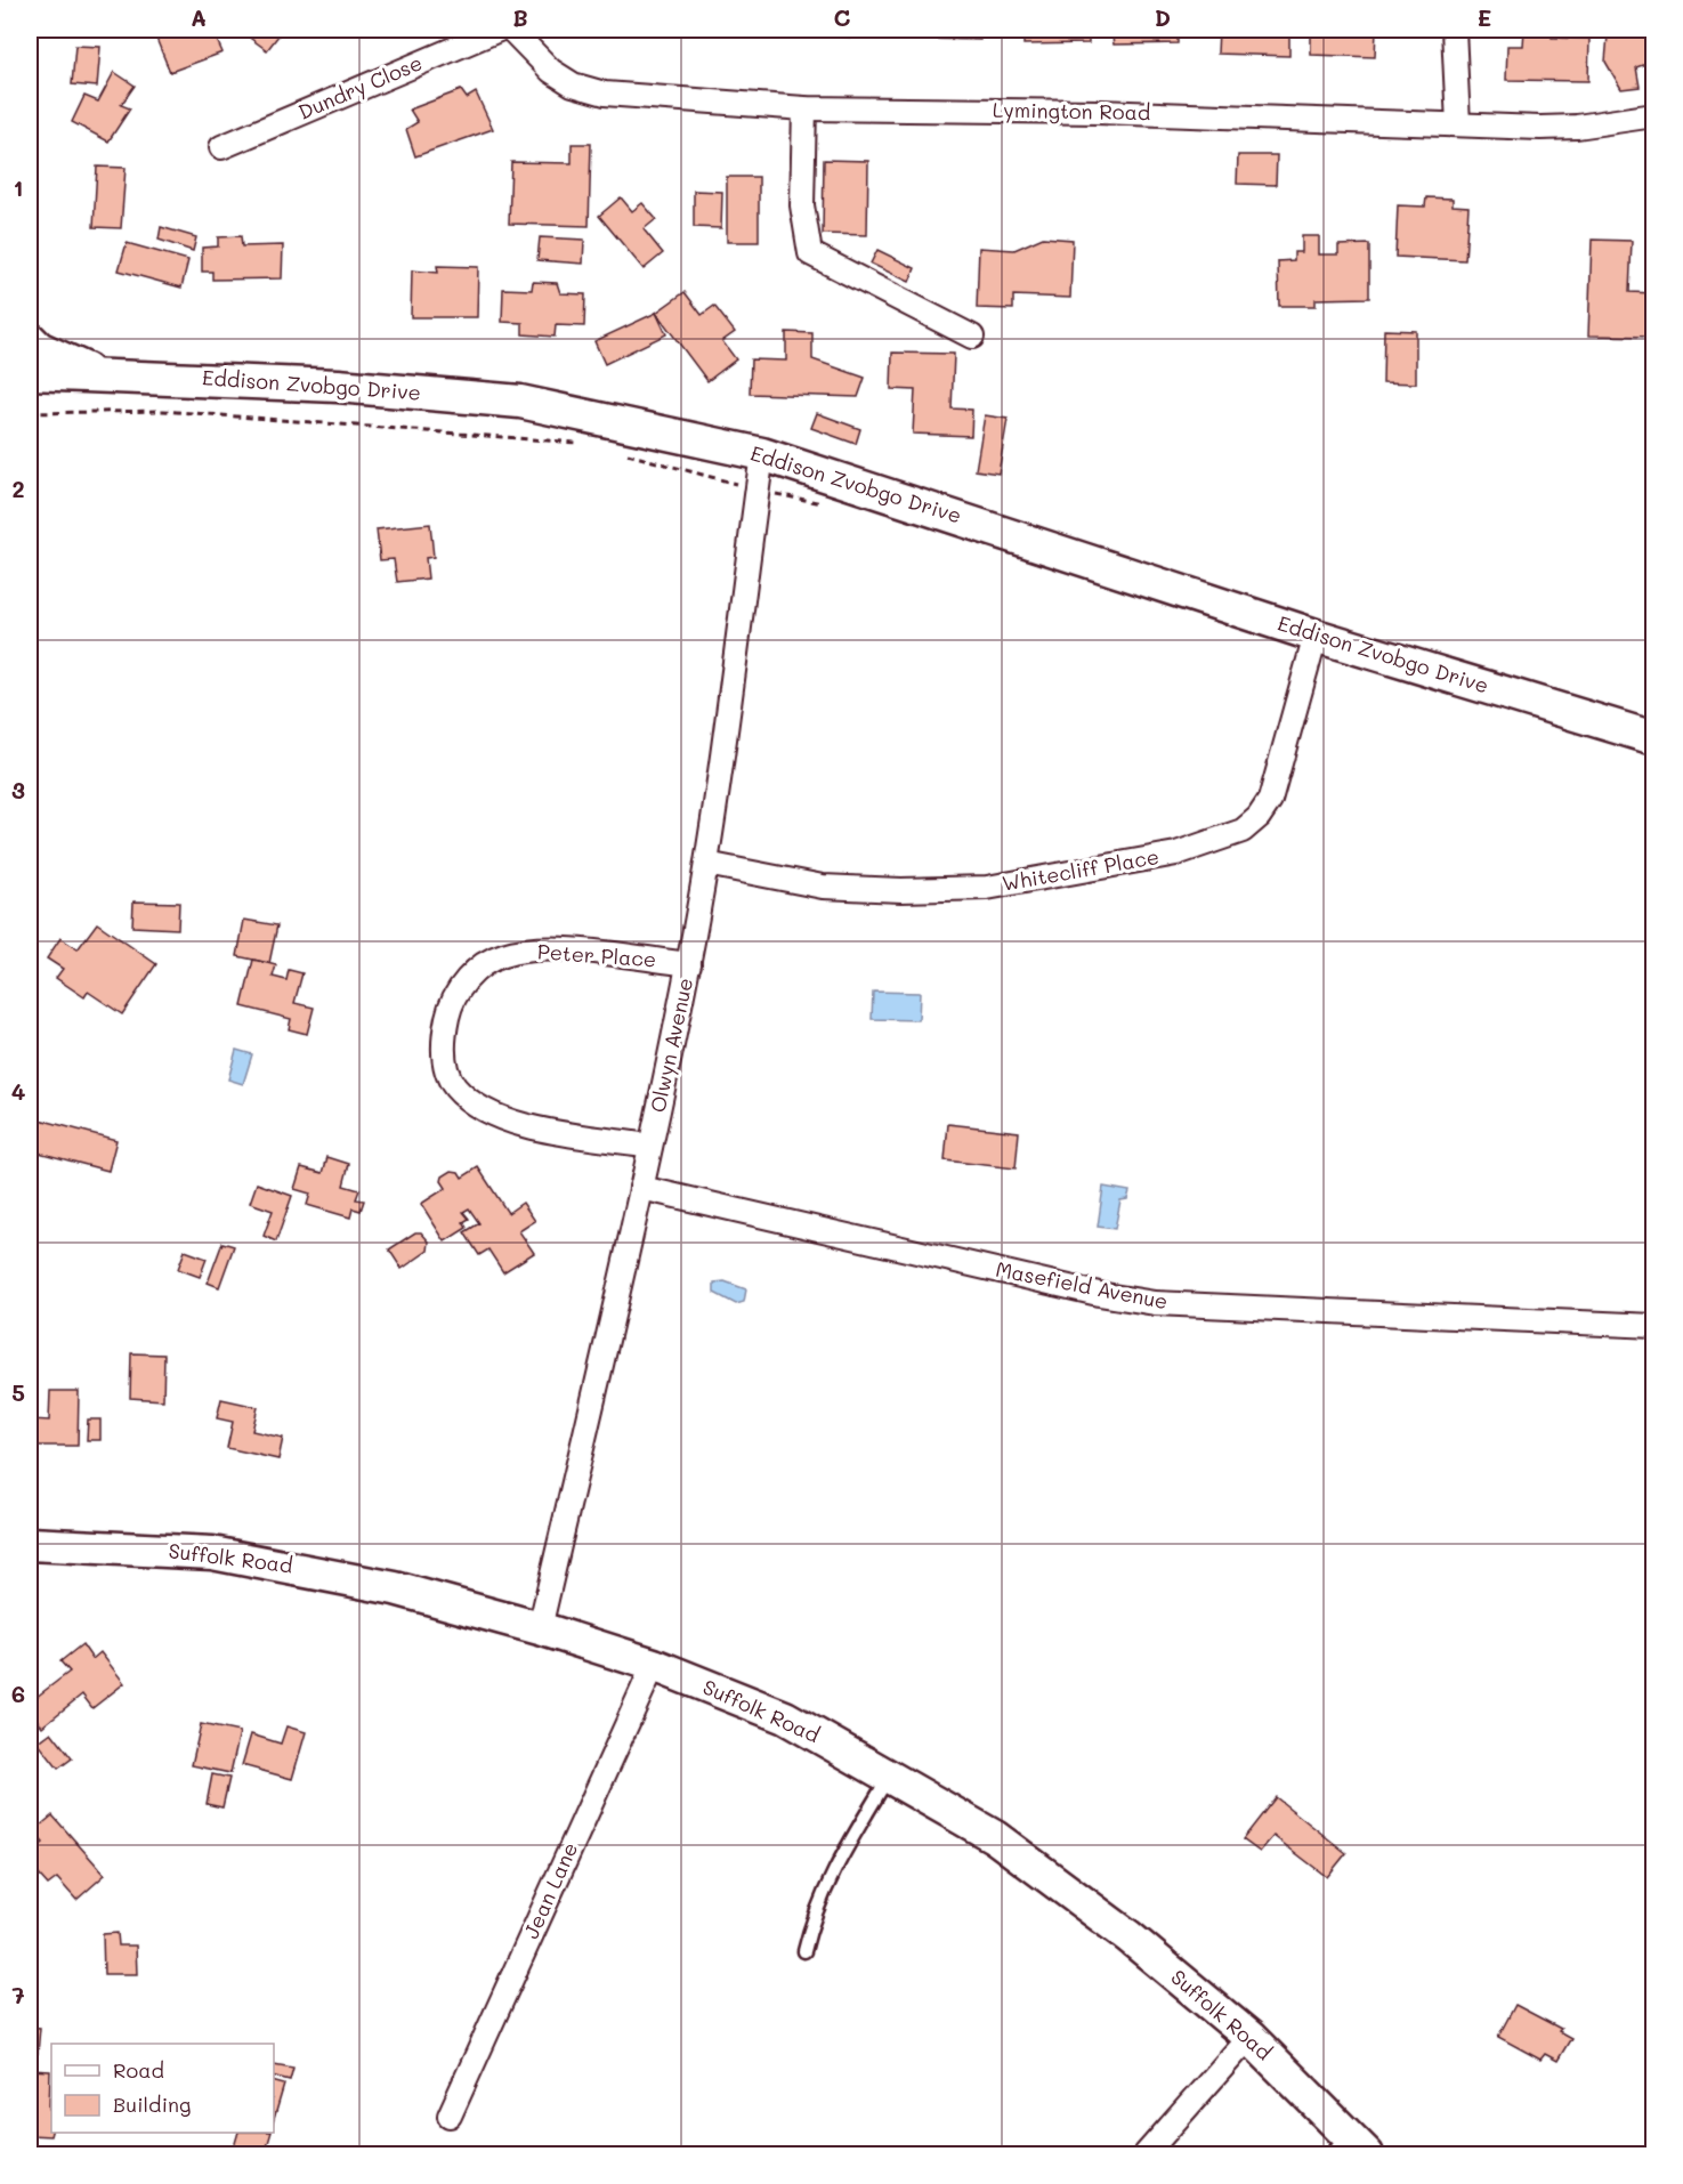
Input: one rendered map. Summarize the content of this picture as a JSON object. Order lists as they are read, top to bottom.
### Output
{
  "streets": {
    "street": [
      "Dundry Close",
      "Lymington Road",
      "Eddison Zvobgo Drive",
      "Whitecliff Place",
      "Peter Place",
      "Olwyn Avenue",
      "Masefield Avenue",
      "Suffolk Road",
      "Jean Lane"
    ]
  },
  "crossings": [
    ["Eddison Zvobgo Drive", "Whitecliff Place"],
    ["Eddison Zvobgo Drive", "Olwyn Avenue"],
    ["Whitecliff Place", "Olwyn Avenue"],
    ["Peter Place", "Olwyn Avenue"],
    ["Olwyn Avenue", "Masefield Avenue"],
    ["Olwyn Avenue", "Suffolk Road"],
    ["Suffolk Road", "Jean Lane"]
  ],
  "legend": ["Road", "Building"],
  "grid": {
    "columns": [
      "A",
      "B",
      "C",
      "D",
      "E"
    ],
    "rows": [
      "1",
      "2",
      "3",
      "4",
      "5",
      "6",
      "7"
    ]
  }
}
